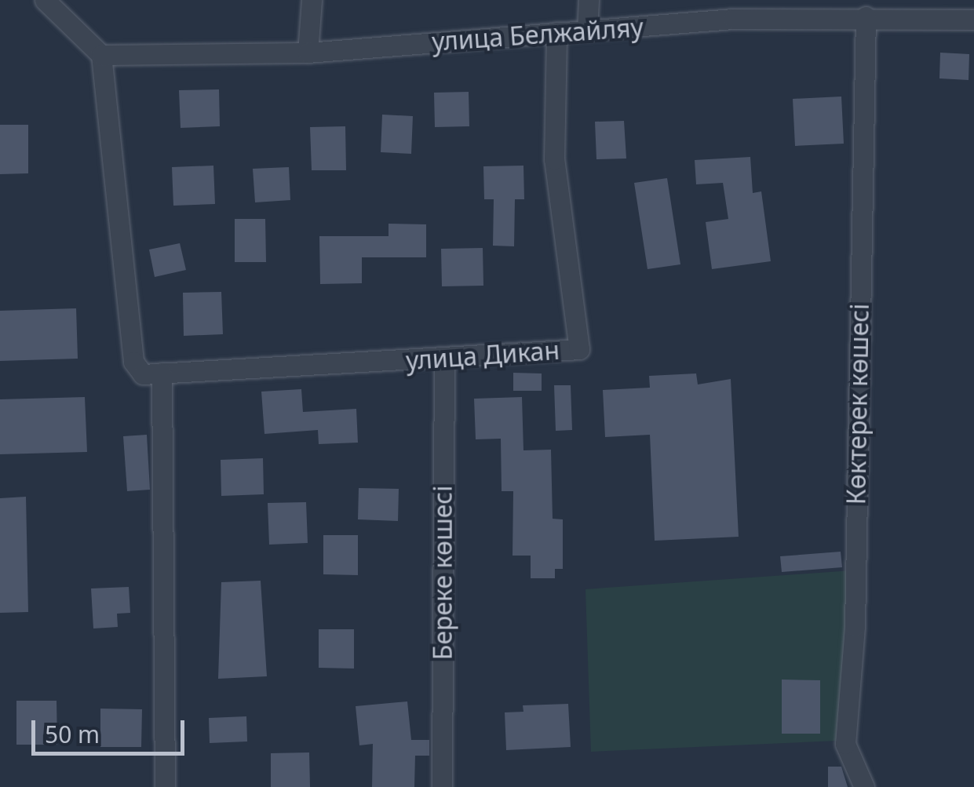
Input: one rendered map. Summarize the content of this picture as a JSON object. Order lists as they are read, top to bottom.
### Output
{
  "streets": {
    "street": [
      "улица Белжайляу",
      "улица Дикан",
      "Көктерек көшесі",
      "Береке көшесі"
    ]
  },
  "crossings": [
    ["улица Белжайляу", "улица Дикан"],
    ["улица Белжайляу", "Көктерек көшесі"],
    ["улица Дикан", "Береке көшесі"]
  ],
  "scale_bar": "50 m"
}
